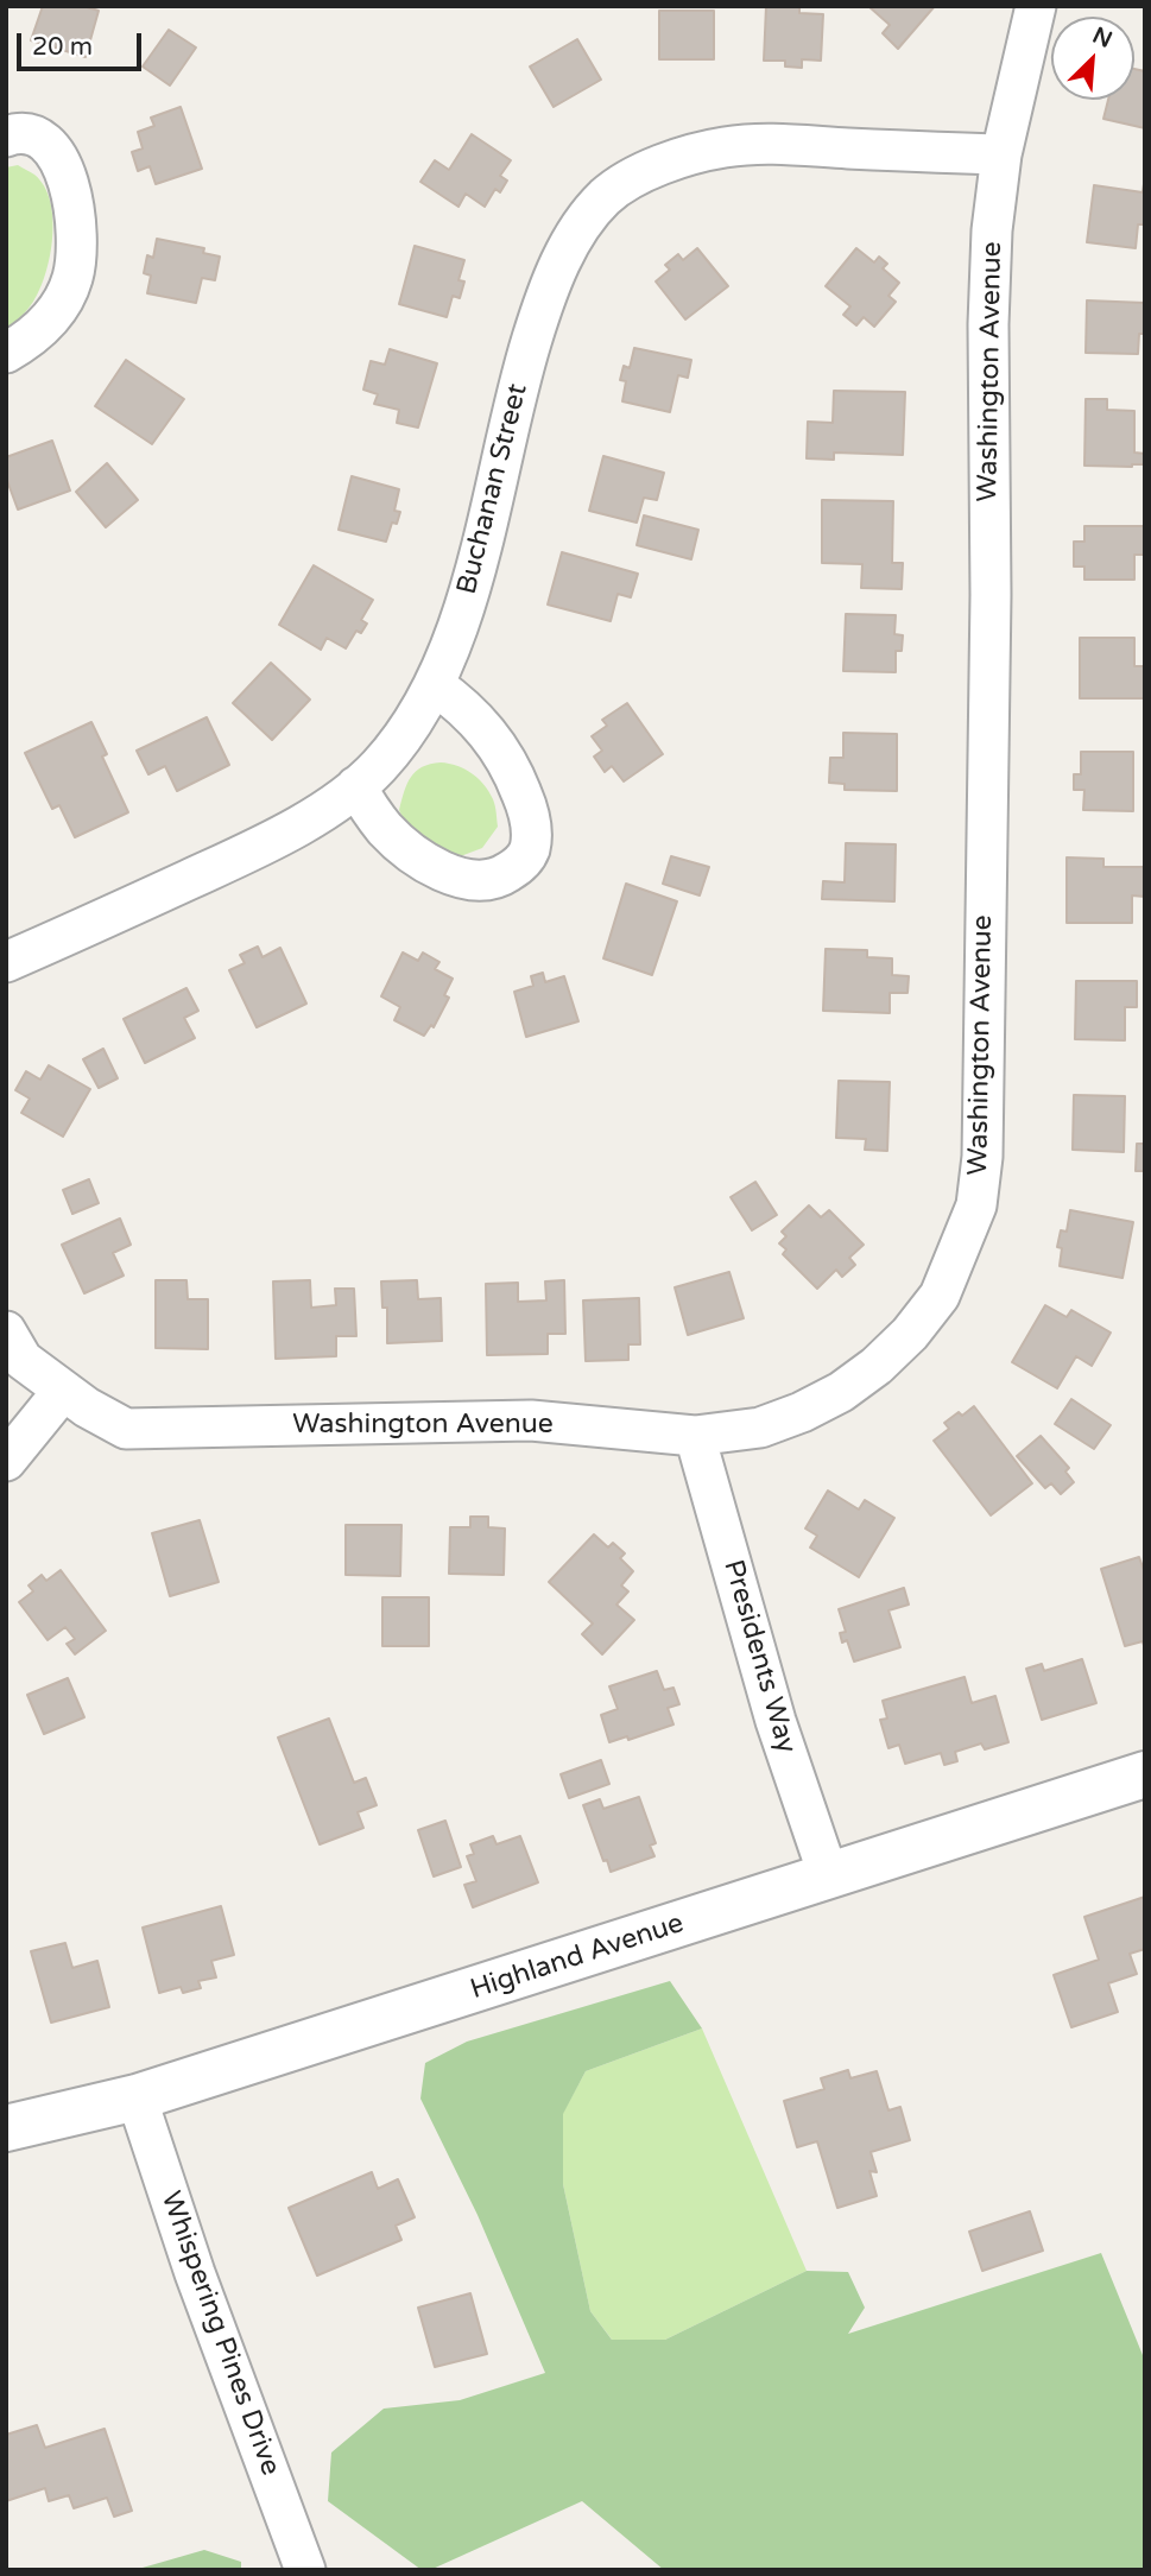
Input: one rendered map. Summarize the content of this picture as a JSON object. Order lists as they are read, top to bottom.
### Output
{
  "streets": {
    "street": [
      "Washington Avenue",
      "Buchanan Street",
      "Presidents Way",
      "Highland Avenue",
      "Whispering Pines Drive"
    ]
  },
  "crossings": [
    ["Washington Avenue", "Buchanan Street"],
    ["Washington Avenue", "Presidents Way"],
    ["Presidents Way", "Highland Avenue"],
    ["Highland Avenue", "Whispering Pines Drive"]
  ],
  "scale_bar": "20 m",
  "north": "top right"
}
